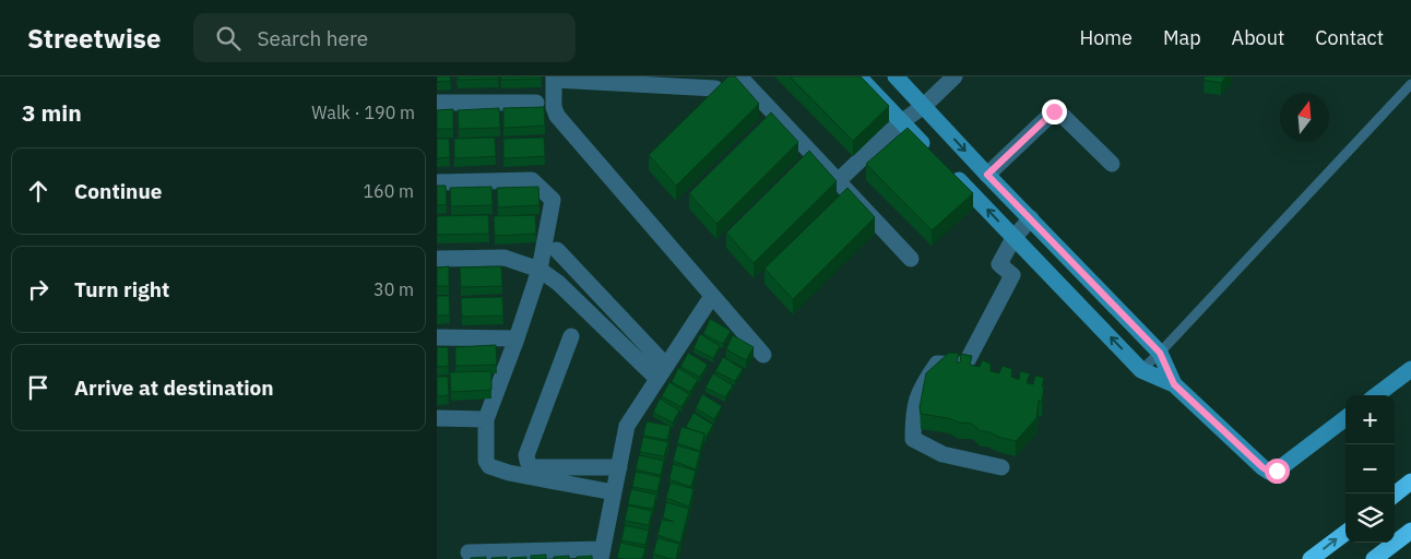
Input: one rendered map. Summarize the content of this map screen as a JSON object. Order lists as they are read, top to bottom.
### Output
{
  "north": "top",
  "page": {
    "header": "Streetwise",
    "search": "Search here",
    "nav": [
      "Home",
      "Map",
      "About",
      "Contact"
    ],
    "heading": ["3 min", "Walk · 190 m"],
    "list": [
      ["Continue", "160 m"],
      ["Turn right", "30 m"],
      "Arrive at destination"
    ],
    "map_buttons": ["+", "−"]
  }
}
